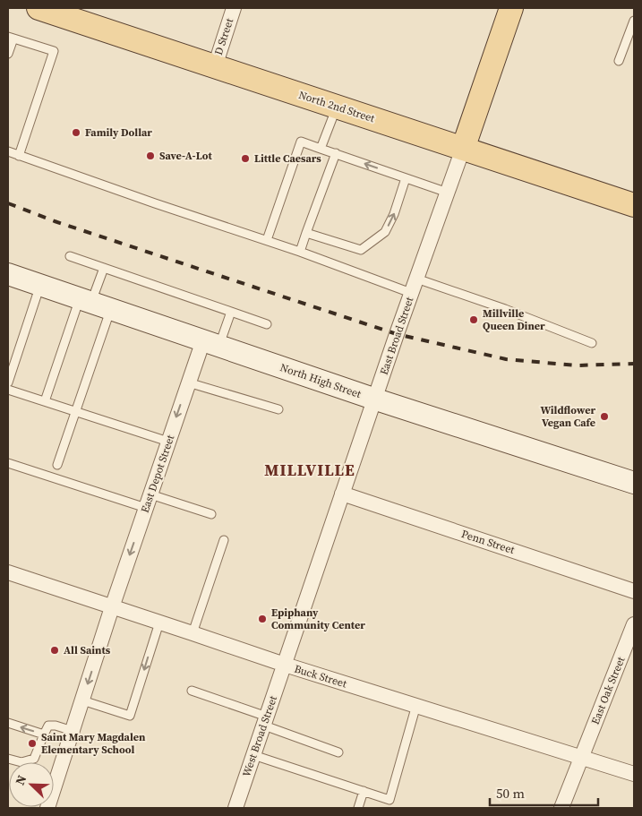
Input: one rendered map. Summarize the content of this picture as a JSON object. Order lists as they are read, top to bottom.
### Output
{
  "streets": {
    "main road": ["North 2nd Street", "East Broad Street"],
    "street": [
      "D Street",
      "North High Street",
      "East Depot Street",
      "Penn Street",
      "Buck Street",
      "East Oak Street",
      "West Broad Street"
    ]
  },
  "crossings": [
    ["D Street", "North 2nd Street"],
    ["North 2nd Street", "East Broad Street"],
    ["East Broad Street", "North High Street"],
    ["East Broad Street", "Penn Street"],
    ["East Broad Street", "Buck Street"],
    ["East Broad Street", "West Broad Street"],
    ["North High Street", "East Depot Street"],
    ["East Depot Street", "Buck Street"],
    ["Buck Street", "East Oak Street"],
    ["Buck Street", "West Broad Street"]
  ],
  "one_way": ["East Depot Street"],
  "districts": ["MILLVILLE"],
  "places": [
    "Family Dollar",
    "Save-A-Lot",
    "Little Caesars",
    "Millville Queen Diner",
    "Wildflower Vegan Cafe",
    "Epiphany Community Center",
    "All Saints",
    "Saint Mary Magdalen Elementary School"
  ],
  "scale_bar": "50 m",
  "north": "top left"
}
